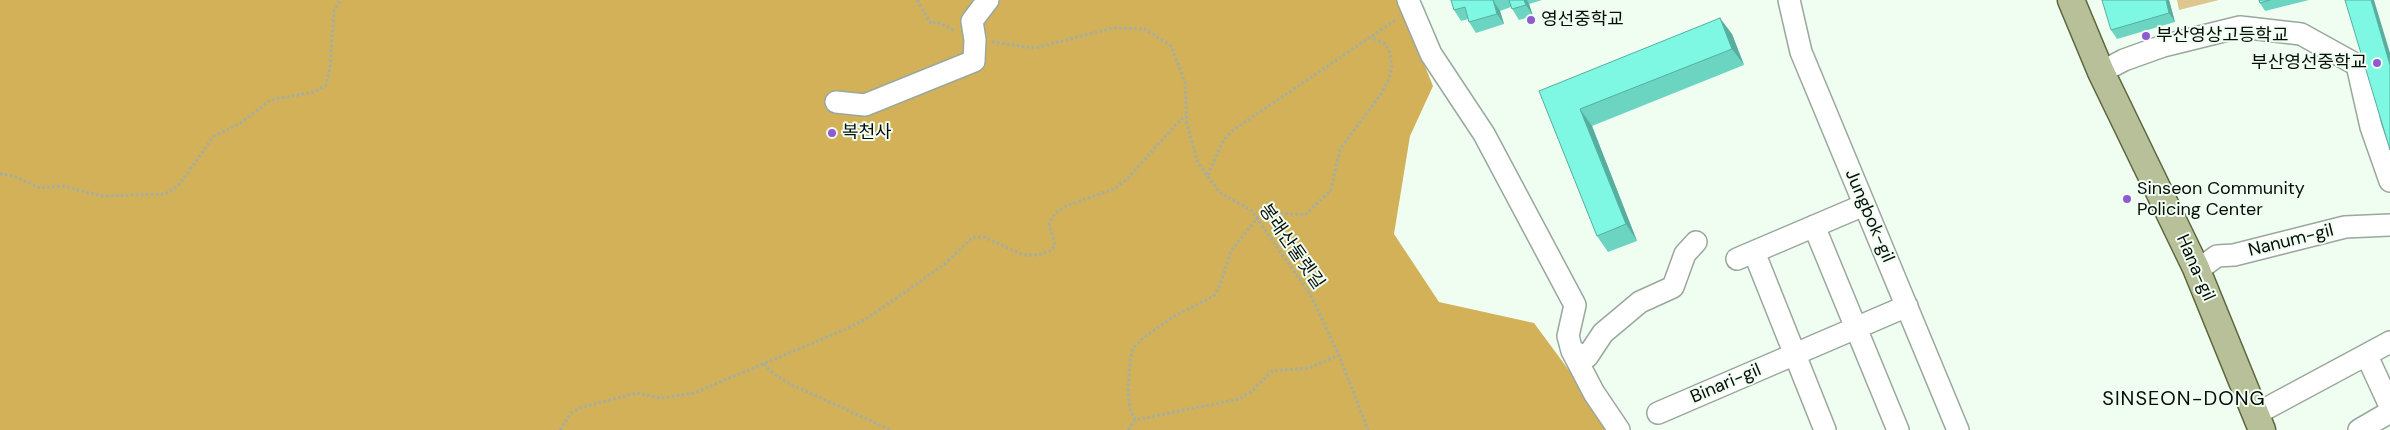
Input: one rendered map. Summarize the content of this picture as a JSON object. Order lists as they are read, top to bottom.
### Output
{
  "streets": {
    "main road": ["Hana-gil"],
    "street": ["Jungbok-gil", "Nanum-gil", "Binari-gil"],
    "path": ["봉래산둘렛길"]
  },
  "crossings": [
    ["Jungbok-gil", "Binari-gil"],
    ["Nanum-gil", "Hana-gil"]
  ],
  "districts": ["SINSEON-DONG"],
  "places": [
    "영선중학교",
    "부산영상고등학교",
    "부산영선중학교",
    "복천사",
    "Sinseon Community Policing Center"
  ]
}
